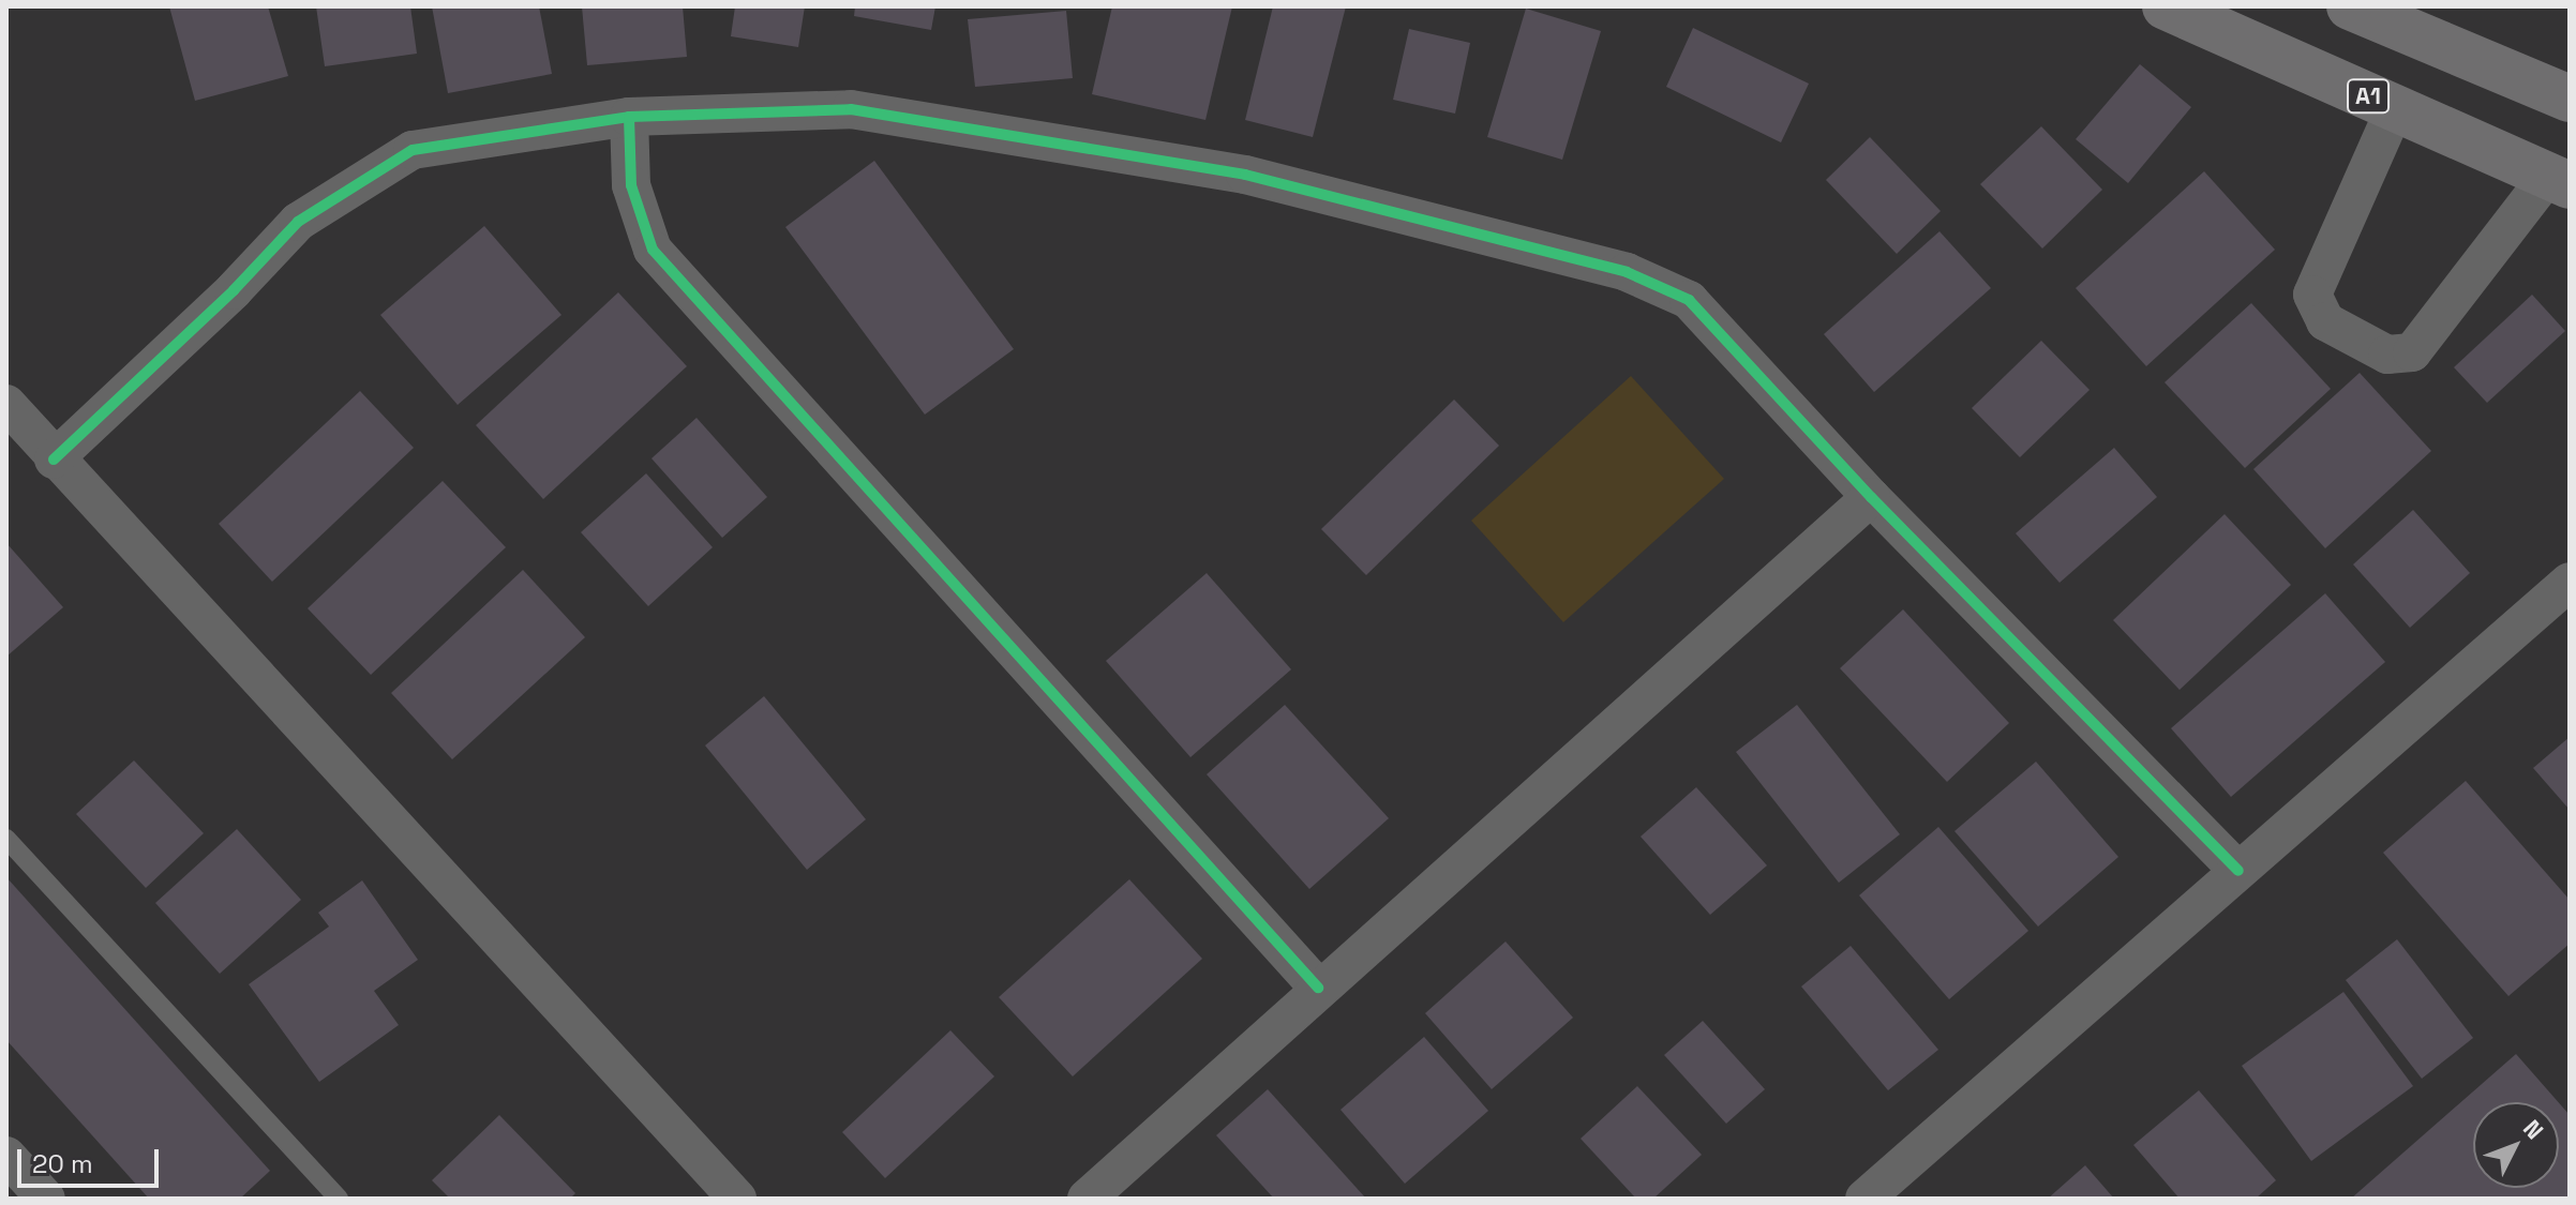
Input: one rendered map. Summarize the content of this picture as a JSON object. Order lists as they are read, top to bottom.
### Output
{
  "streets": {
    "main road": ["A1"]
  },
  "scale_bar": "20 m",
  "north": "top right"
}
